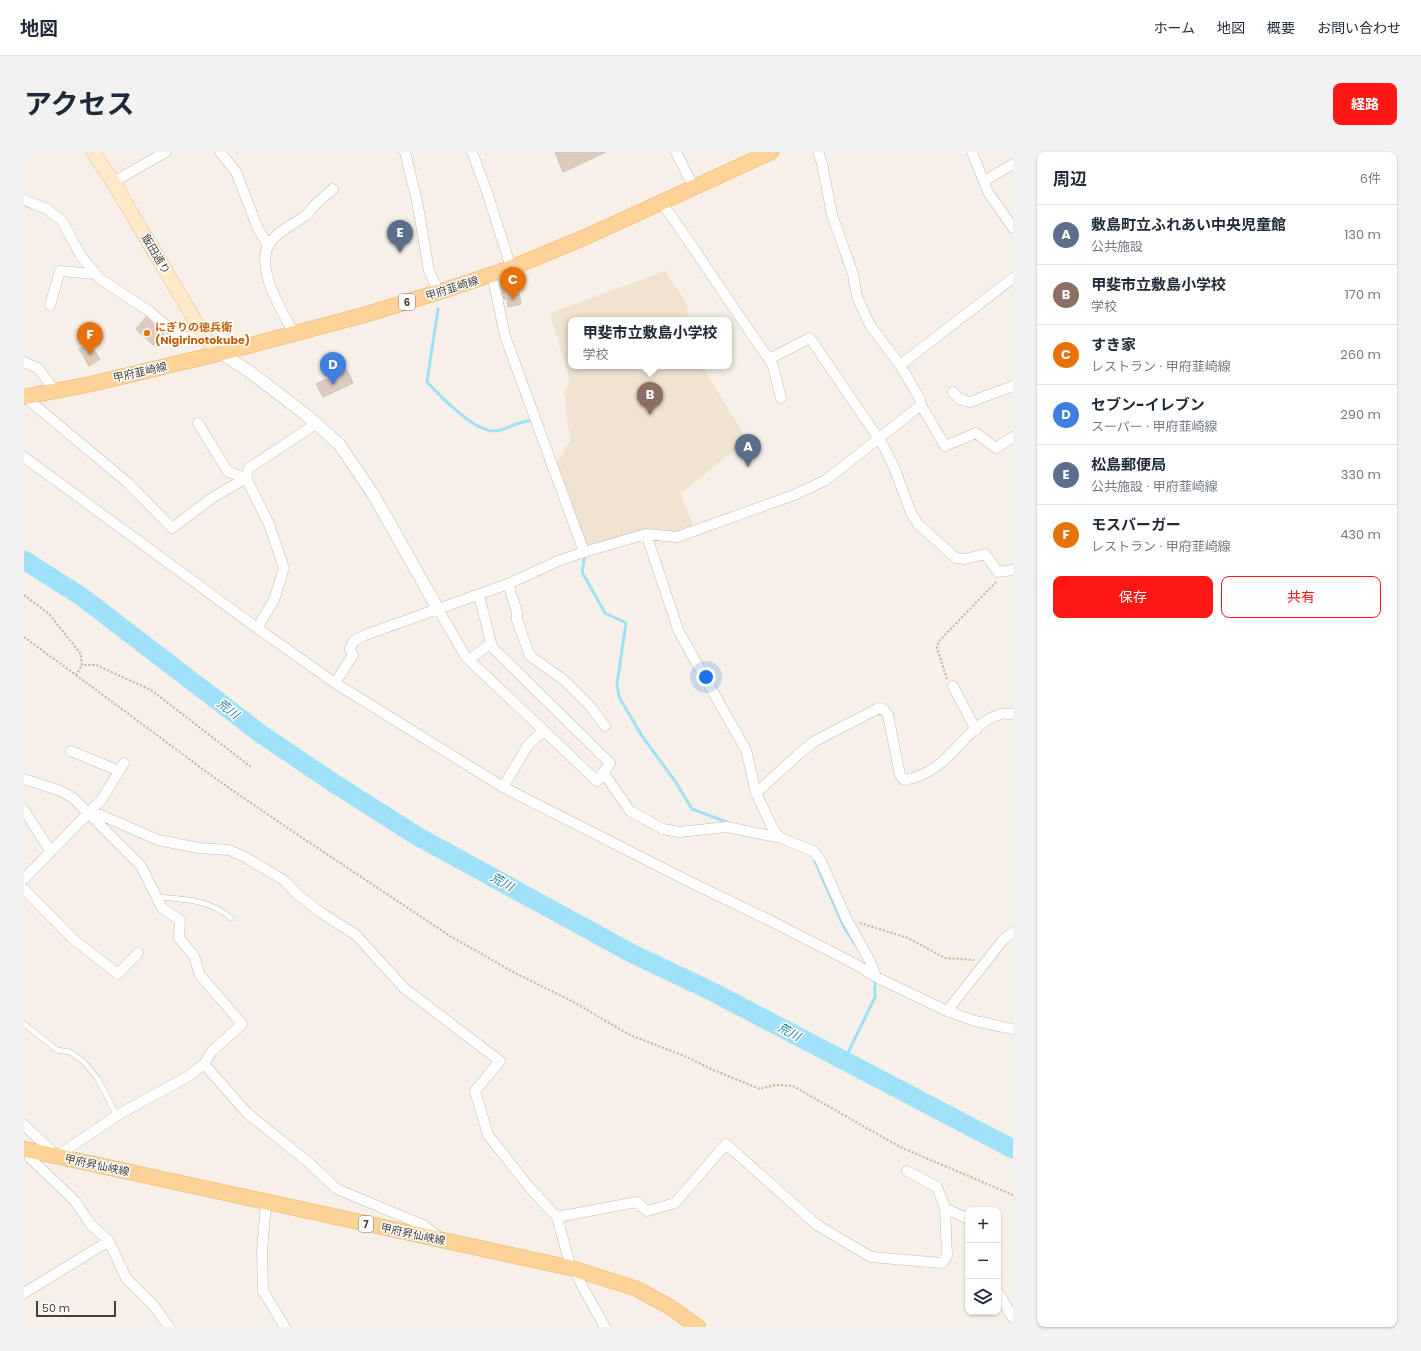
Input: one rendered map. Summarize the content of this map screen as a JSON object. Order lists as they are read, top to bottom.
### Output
{
  "streets": {
    "main road": [
      "飯田通り",
      "甲府韮崎線",
      "6",
      "甲府昇仙峡線",
      "7"
    ]
  },
  "crossings": [
    ["飯田通り", "甲府韮崎線"]
  ],
  "water": ["荒川"],
  "places": ["にぎりの徳兵衛 (Nigirinotokube)"],
  "scale_bar": "50 m",
  "page": {
    "header": "地図",
    "nav": [
      "ホーム",
      "地図",
      "概要",
      "お問い合わせ"
    ],
    "title": "アクセス",
    "buttons": [
      "経路",
      ["保存", "共有"]
    ],
    "heading": ["周辺", "6件"],
    "list": [
      {
        "mark": "A",
        "name": "敷島町立ふれあい中央児童館",
        "note": "公共施設",
        "value": "130 m"
      },
      {
        "mark": "B",
        "name": "甲斐市立敷島小学校",
        "note": "学校",
        "value": "170 m"
      },
      {
        "mark": "C",
        "name": "すき家",
        "note": "レストラン · 甲府韮崎線",
        "value": "260 m"
      },
      {
        "mark": "D",
        "name": "セブン-イレブン",
        "note": "スーパー · 甲府韮崎線",
        "value": "290 m"
      },
      {
        "mark": "E",
        "name": "松島郵便局",
        "note": "公共施設 · 甲府韮崎線",
        "value": "330 m"
      },
      {
        "mark": "F",
        "name": "モスバーガー",
        "note": "レストラン · 甲府韮崎線",
        "value": "430 m"
      }
    ],
    "pins": [
      "E",
      "C",
      "F",
      "D",
      "B",
      "A"
    ],
    "popup": ["甲斐市立敷島小学校", "学校"],
    "map_buttons": ["+", "−"],
    "scale": "50 m"
  }
}
